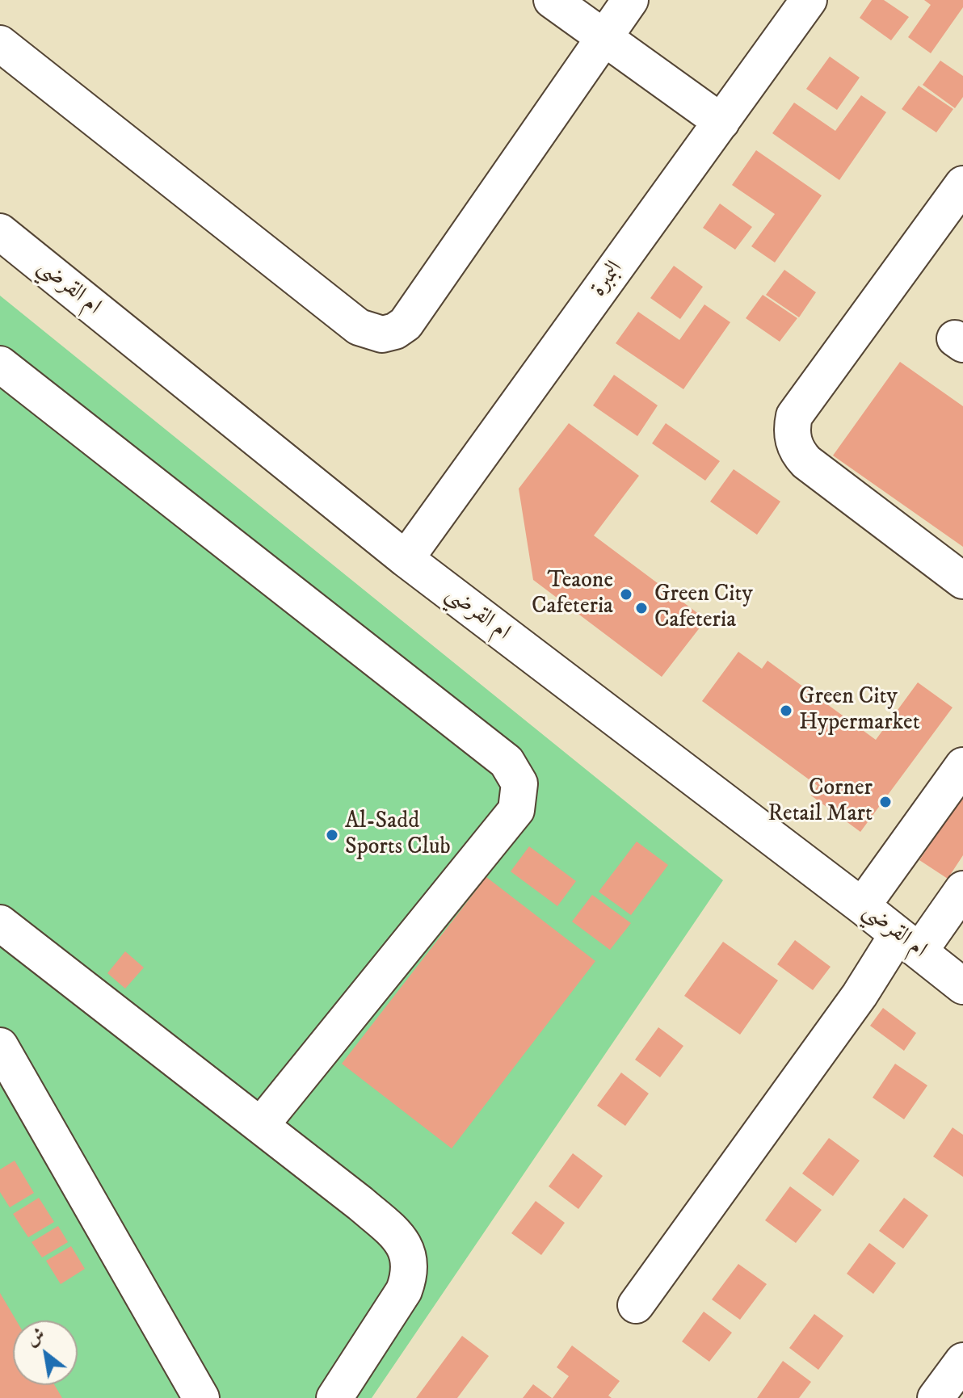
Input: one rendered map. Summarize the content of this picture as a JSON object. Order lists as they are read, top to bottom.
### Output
{
  "streets": {
    "street": ["البمبرة", "ام القرضي"]
  },
  "crossings": [
    ["البمبرة", "ام القرضي"]
  ],
  "places": [
    "Teaone Cafeteria",
    "Green City Cafeteria",
    "Green City Hypermarket",
    "Corner Retail Mart",
    "Al-Sadd Sports Club"
  ],
  "north": "top left"
}
